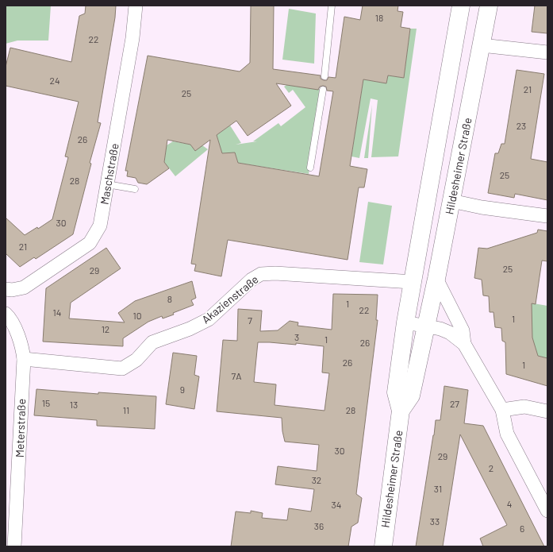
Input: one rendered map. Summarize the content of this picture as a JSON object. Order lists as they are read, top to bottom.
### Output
{
  "streets": {
    "main road": ["Hildesheimer Straße"],
    "street": ["Maschstraße", "Akazienstraße", "Meterstraße"]
  },
  "crossings": [
    ["Hildesheimer Straße", "Akazienstraße"],
    ["Akazienstraße", "Meterstraße"]
  ],
  "house_numbers": [
    "18",
    "22",
    "24",
    "21",
    "25",
    "23",
    "26",
    "25",
    "28",
    "30",
    "21",
    "25",
    "29",
    "8",
    "1",
    "22",
    "14",
    "10",
    "1",
    "7",
    "12",
    "3",
    "1",
    "26",
    "26",
    "1",
    "7A",
    "9",
    "15",
    "27",
    "13",
    "11",
    "28",
    "30",
    "29",
    "2",
    "32",
    "31",
    "4",
    "34",
    "33",
    "36",
    "6"
  ]
}
